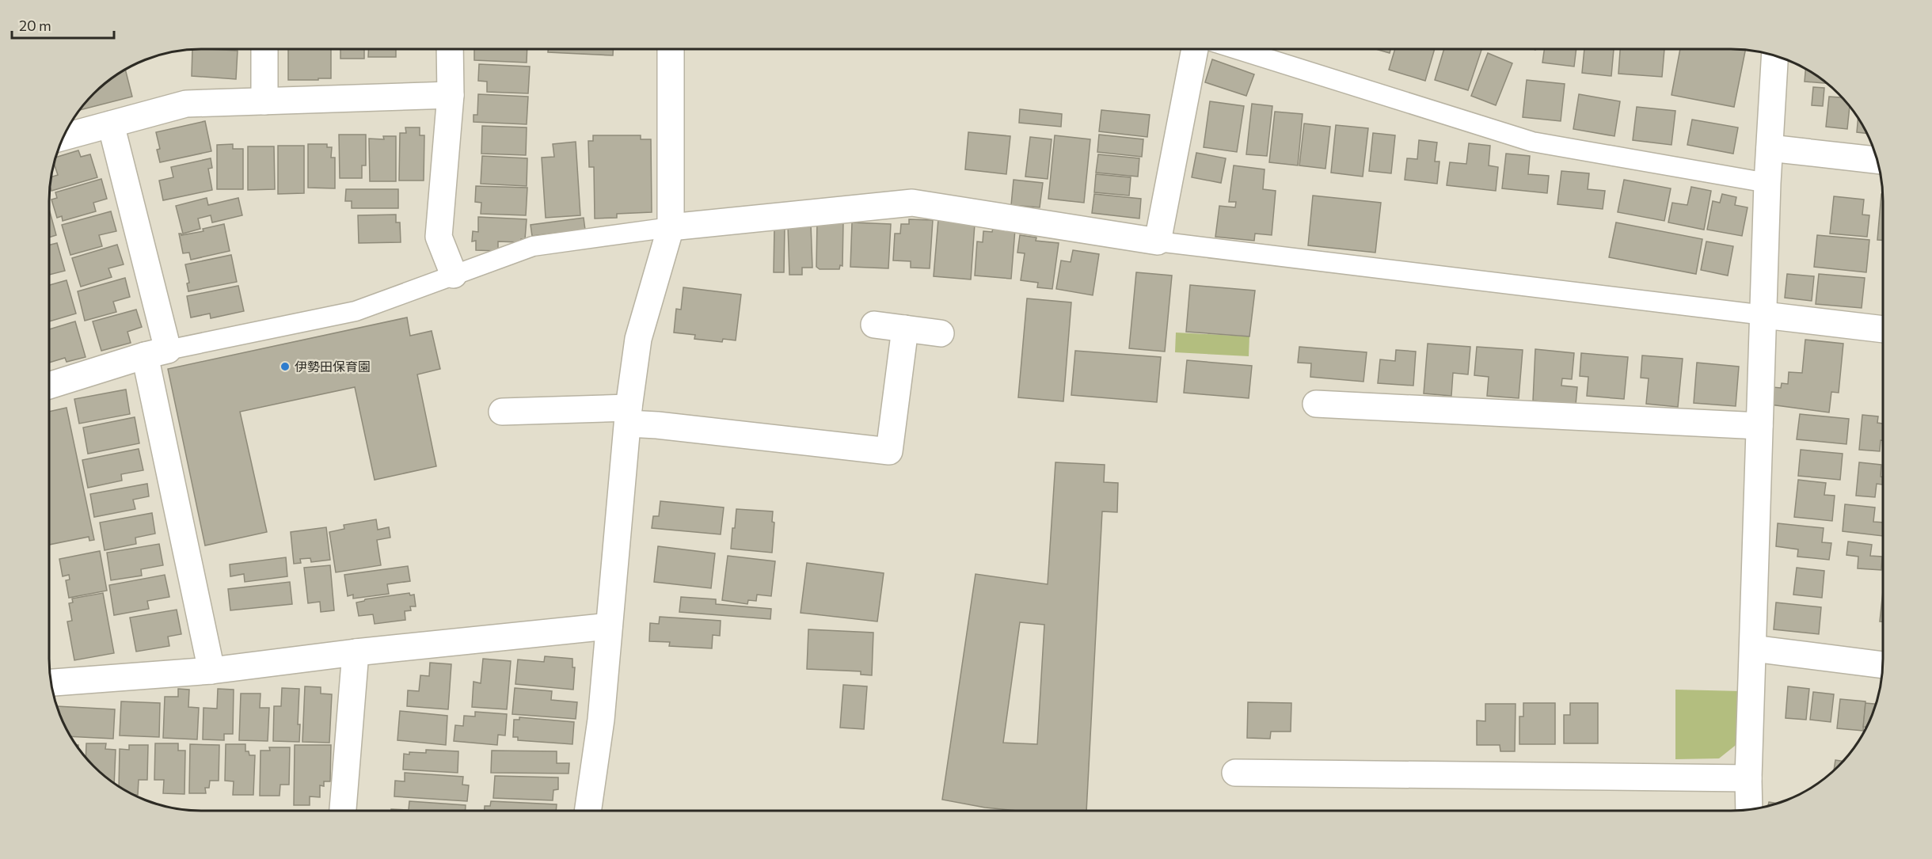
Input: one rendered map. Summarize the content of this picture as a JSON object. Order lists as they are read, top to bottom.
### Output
{
  "places": ["伊勢田保育園"],
  "scale_bar": "20 m"
}
